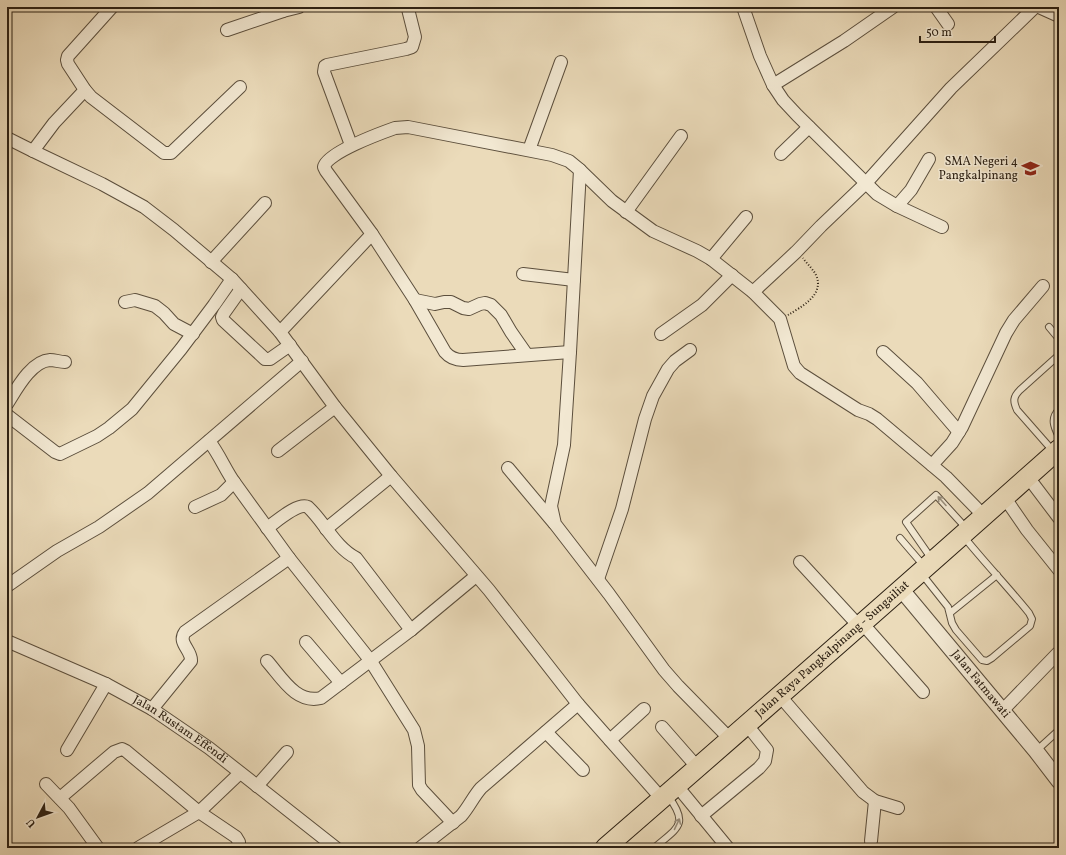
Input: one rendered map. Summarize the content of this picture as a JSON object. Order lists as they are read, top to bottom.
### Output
{
  "streets": {
    "highway": ["Jalan Raya Pangkalpinang - Sungailiat"],
    "street": ["Jalan Fatmawati", "Jalan Rustam Effendi"]
  },
  "crossings": [
    ["Jalan Raya Pangkalpinang - Sungailiat", "Jalan Fatmawati"]
  ],
  "places": {
    "school or university": ["SMA Negeri 4 Pangkalpinang"]
  },
  "scale_bar": "50 m",
  "north": "bottom left"
}
